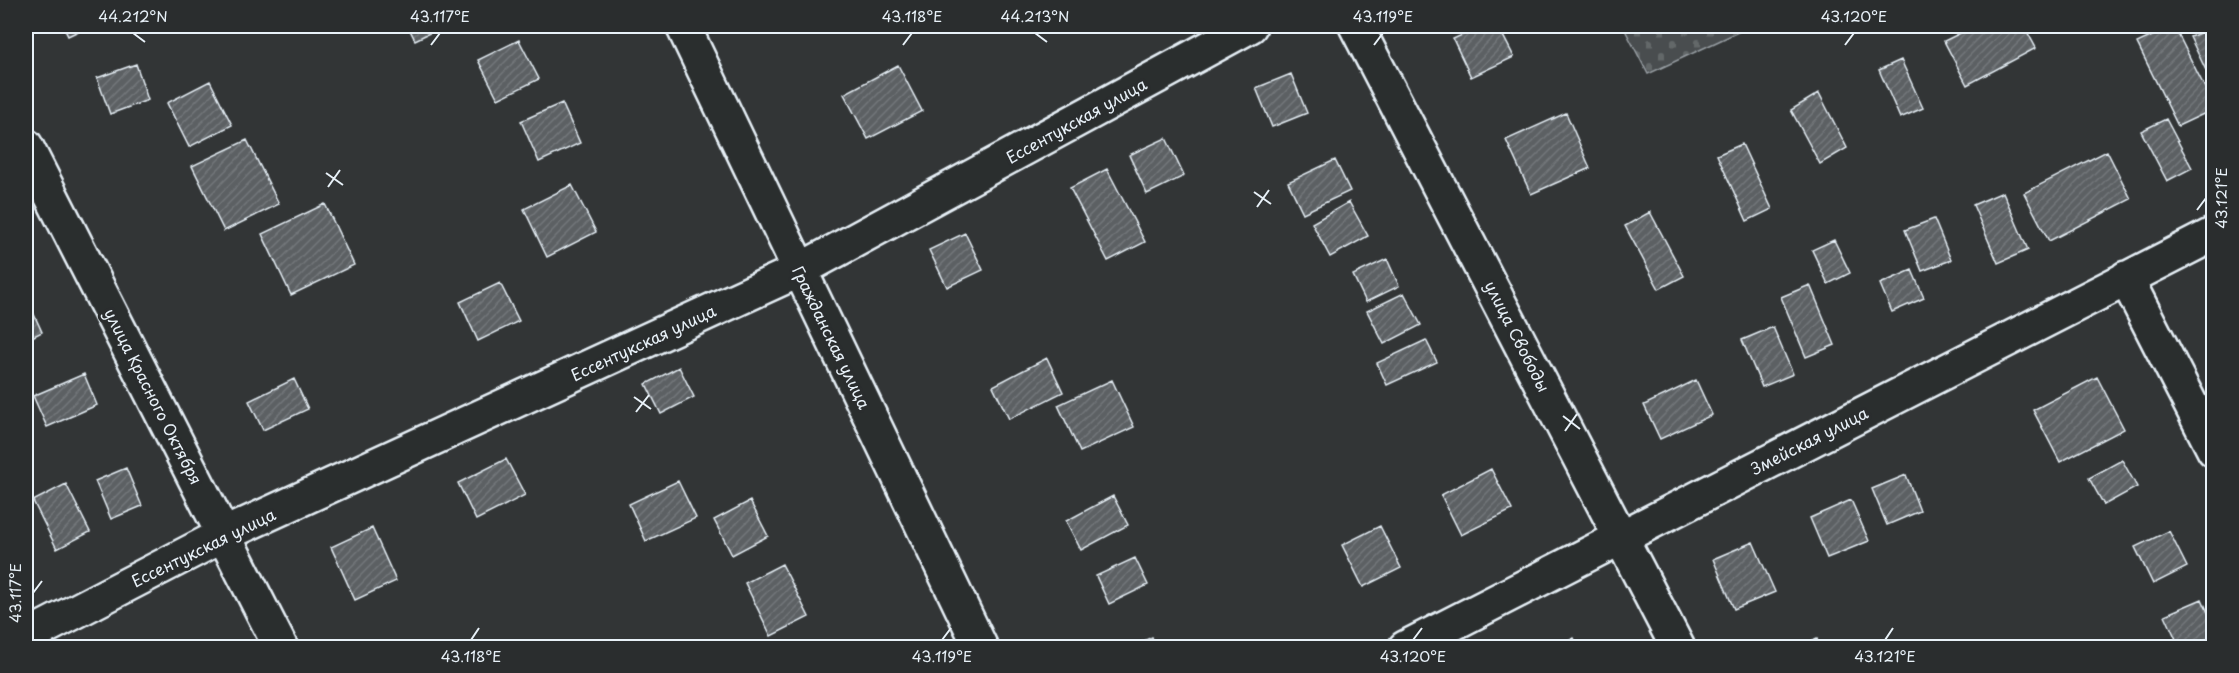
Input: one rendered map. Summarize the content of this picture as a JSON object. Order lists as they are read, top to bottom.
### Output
{
  "streets": {
    "street": [
      "Ессентукская улица",
      "улица Свободы",
      "Гражданская улица",
      "улица Красного Октября",
      "Змейская улица"
    ]
  },
  "crossings": [
    ["Ессентукская улица", "Гражданская улица"],
    ["Ессентукская улица", "улица Красного Октября"],
    ["улица Свободы", "Змейская улица"]
  ],
  "coordinates": [
    "44.212°N",
    "43.117°E",
    "43.118°E",
    "44.213°N",
    "43.119°E",
    "43.120°E",
    "43.121°E"
  ]
}
